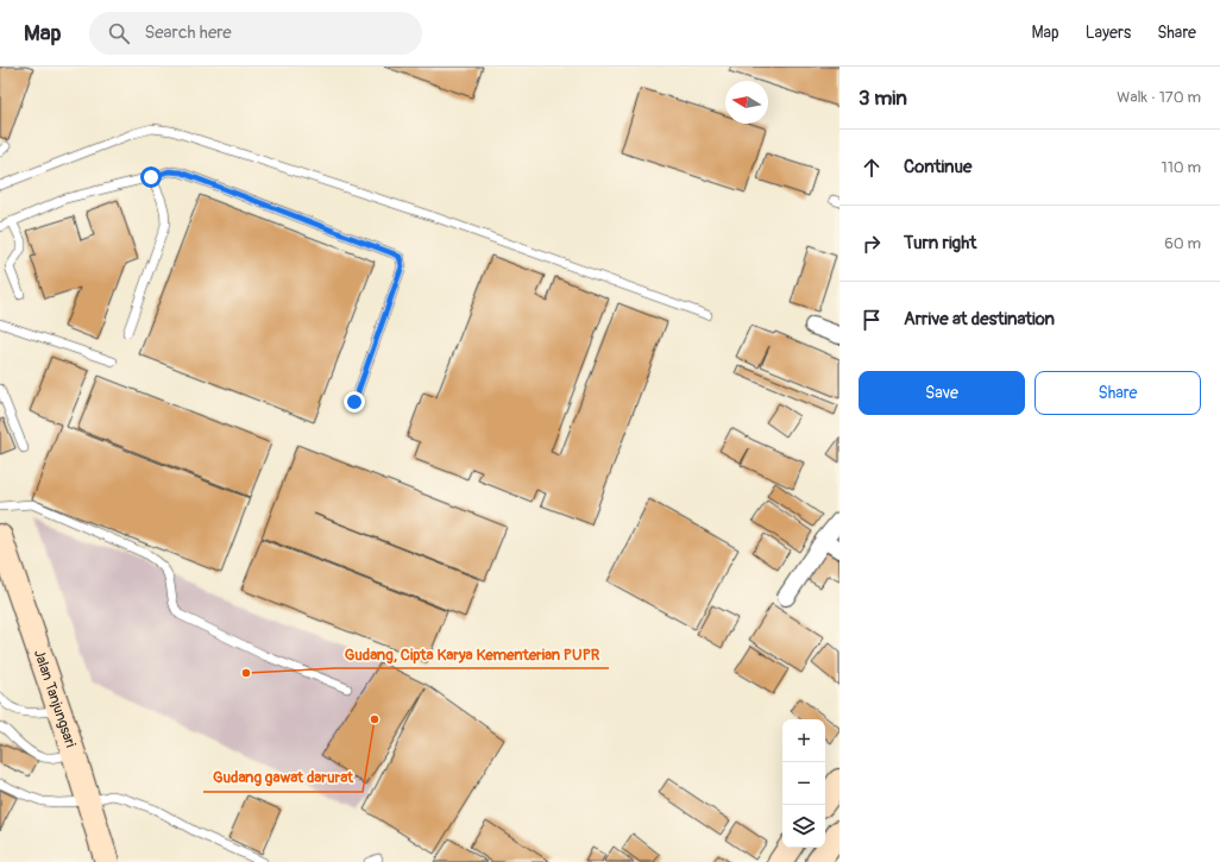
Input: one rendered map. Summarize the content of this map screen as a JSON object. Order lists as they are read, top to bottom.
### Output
{
  "streets": {
    "main road": ["Jalan Tanjungsari"]
  },
  "places": ["Gudang, Cipta Karya Kementerian PUPR", "Gudang gawat darurat"],
  "north": "left",
  "page": {
    "header": "Map",
    "search": "Search here",
    "nav": ["Map", "Layers", "Share"],
    "heading": ["3 min", "Walk · 170 m"],
    "list": [
      ["Continue", "110 m"],
      ["Turn right", "60 m"],
      "Arrive at destination"
    ],
    "buttons": ["Save", "Share"],
    "map_buttons": ["+", "−"]
  }
}
